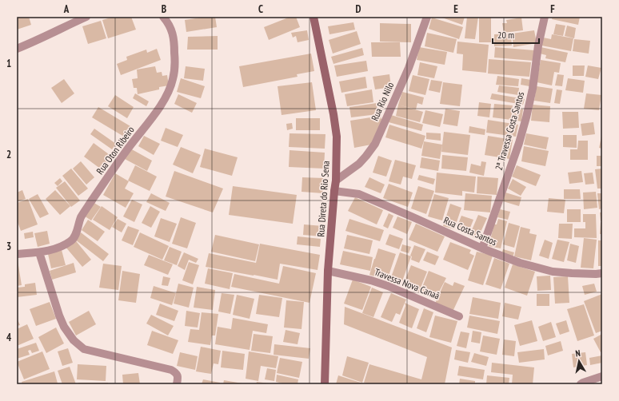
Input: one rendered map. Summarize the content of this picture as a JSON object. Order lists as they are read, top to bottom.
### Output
{
  "streets": {
    "main road": ["Rua Direta do Rio Sena"],
    "street": [
      "Rua Rio Nilo",
      "2ª Travessa Costa Santos",
      "Rua Oton Ribeiro",
      "Rua Costa Santos",
      "Travessa Nova Canaã"
    ]
  },
  "crossings": [
    ["Rua Rio Nilo", "Rua Direta do Rio Sena"],
    ["2ª Travessa Costa Santos", "Rua Costa Santos"],
    ["Rua Direta do Rio Sena", "Rua Costa Santos"],
    ["Rua Direta do Rio Sena", "Travessa Nova Canaã"]
  ],
  "scale_bar": "20 m",
  "north": "top",
  "grid": {
    "columns": [
      "A",
      "B",
      "C",
      "D",
      "E",
      "F"
    ],
    "rows": [
      "1",
      "2",
      "3",
      "4"
    ]
  }
}
